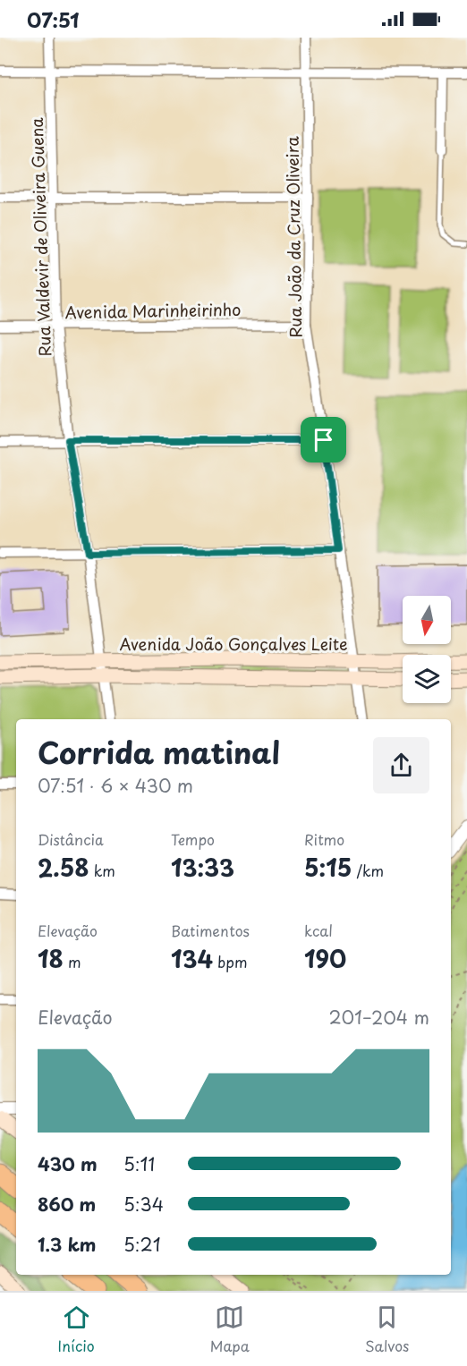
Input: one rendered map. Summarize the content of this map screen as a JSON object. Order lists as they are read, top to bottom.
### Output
{
  "streets": {
    "main road": ["Avenida João Gonçalves Leite"],
    "street": ["Rua Valdevir de Oliveira Guena", "Rua João da Cruz Oliveira", "Avenida Marinheirinho"]
  },
  "crossings": [
    ["Rua Valdevir de Oliveira Guena", "Avenida Marinheirinho"],
    ["Rua Valdevir de Oliveira Guena", "Avenida João Gonçalves Leite"],
    ["Rua João da Cruz Oliveira", "Avenida Marinheirinho"],
    ["Rua João da Cruz Oliveira", "Avenida João Gonçalves Leite"]
  ],
  "north": "bottom",
  "page": {
    "status": "07:51",
    "heading": ["Corrida matinal", "07:51 · 6 × 430 m"],
    "stats": [
      ["Distância", "2.58 km"],
      ["Tempo", "13:33"],
      ["Ritmo", "5:15 /km"],
      ["Elevação", "18 m"],
      ["Batimentos", "134 bpm"],
      ["kcal", "190"]
    ],
    "chart": ["Elevação", "201–204 m"],
    "list": [
      {
        "name": "430 m",
        "note": "5:11"
      },
      {
        "name": "860 m",
        "note": "5:34"
      },
      {
        "name": "1.3 km",
        "note": "5:21"
      }
    ],
    "tabs": ["Início", "Mapa", "Salvos"]
  }
}
